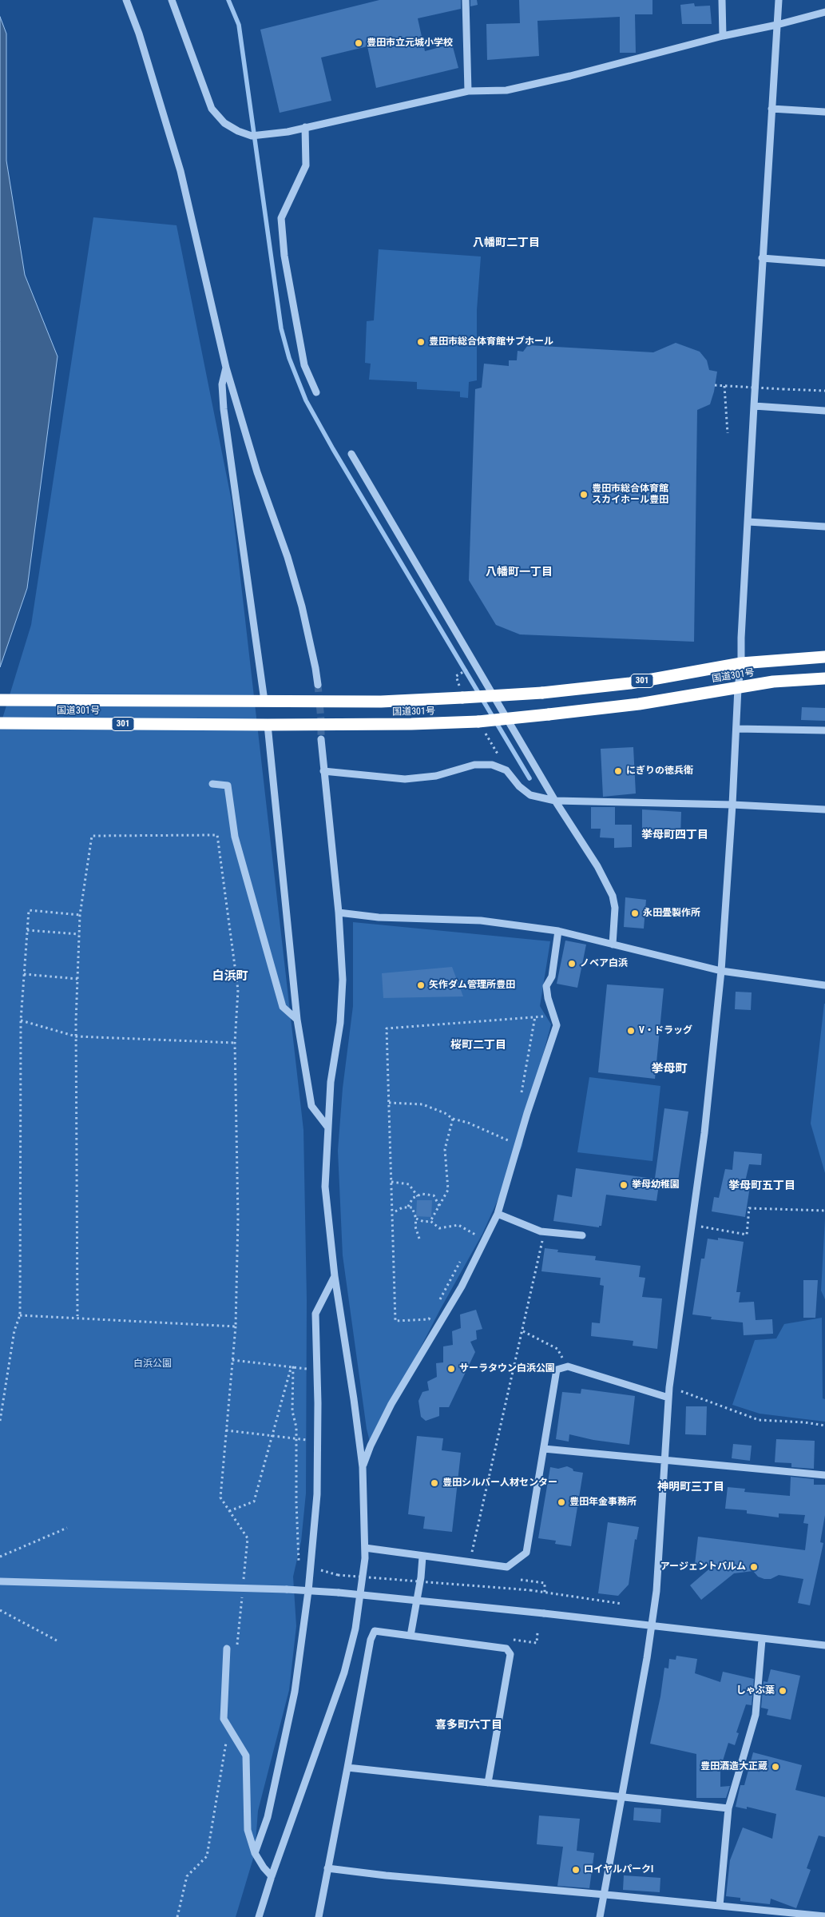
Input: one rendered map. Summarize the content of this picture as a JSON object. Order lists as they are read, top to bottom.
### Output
{
  "streets": {
    "highway": ["国道301号", "301"]
  },
  "districts": [
    "八幡町二丁目",
    "八幡町一丁目",
    "挙母町四丁目",
    "白浜町",
    "桜町二丁目",
    "挙母町",
    "挙母町五丁目",
    "神明町三丁目",
    "喜多町六丁目"
  ],
  "parks": ["白浜公園"],
  "places": [
    "豊田市立元城小学校",
    "豊田市総合体育館サブホール",
    "豊田市総合体育館 スカイホール豊田",
    "にぎりの徳兵衛",
    "永田畳製作所",
    "ノベア白浜",
    "矢作ダム管理所豊田",
    "V・ドラッグ",
    "挙母幼稚園",
    "サーラタウン白浜公園",
    "豊田シルバー人材センター",
    "豊田年金事務所",
    "アージェントバルム",
    "しゃぶ葉",
    "豊田酒造大正蔵",
    "ロイヤルパークI"
  ]
}
